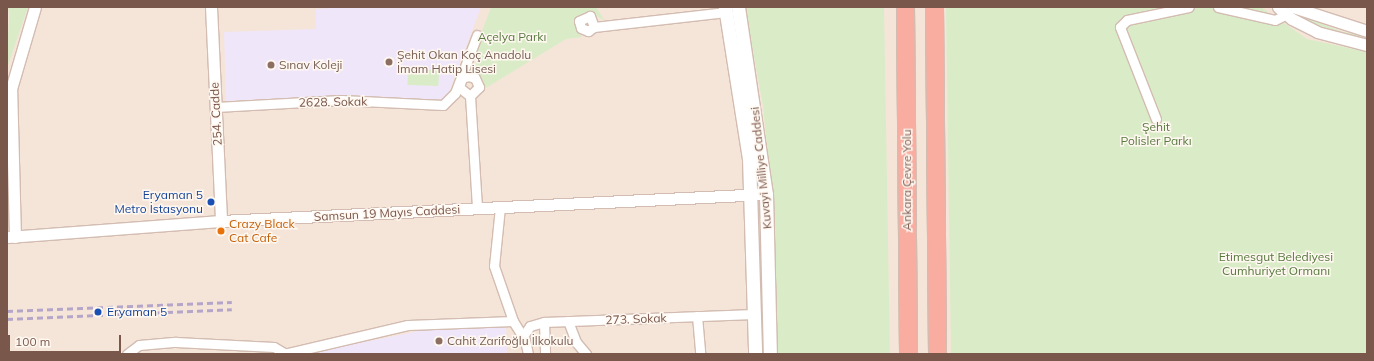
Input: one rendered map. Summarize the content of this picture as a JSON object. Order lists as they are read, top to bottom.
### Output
{
  "streets": {
    "highway": ["Ankara Çevre Yolu"],
    "main road": ["Kuvayi Milliye Caddesi"],
    "street": [
      "2628. Sokak",
      "254. Cadde",
      "Samsun 19 Mayıs Caddesi",
      "273. Sokak"
    ]
  },
  "crossings": [
    ["2628. Sokak", "254. Cadde"],
    ["254. Cadde", "Samsun 19 Mayıs Caddesi"],
    ["Kuvayi Milliye Caddesi", "Samsun 19 Mayıs Caddesi"],
    ["Kuvayi Milliye Caddesi", "273. Sokak"]
  ],
  "parks": ["Açelya Parkı", "Şehit Polisler Parkı", "Etimesgut Belediyesi Cumhuriyet Ormanı"],
  "places": [
    "Şehit Okan Koç Anadolu İmam Hatip Lisesi",
    "Sınav Koleji",
    "Eryaman 5 Metro İstasyonu",
    "Crazy Black Cat Cafe",
    "Eryaman 5",
    "Cahit Zarifoğlu İlkokulu"
  ],
  "scale_bar": "100 m"
}
